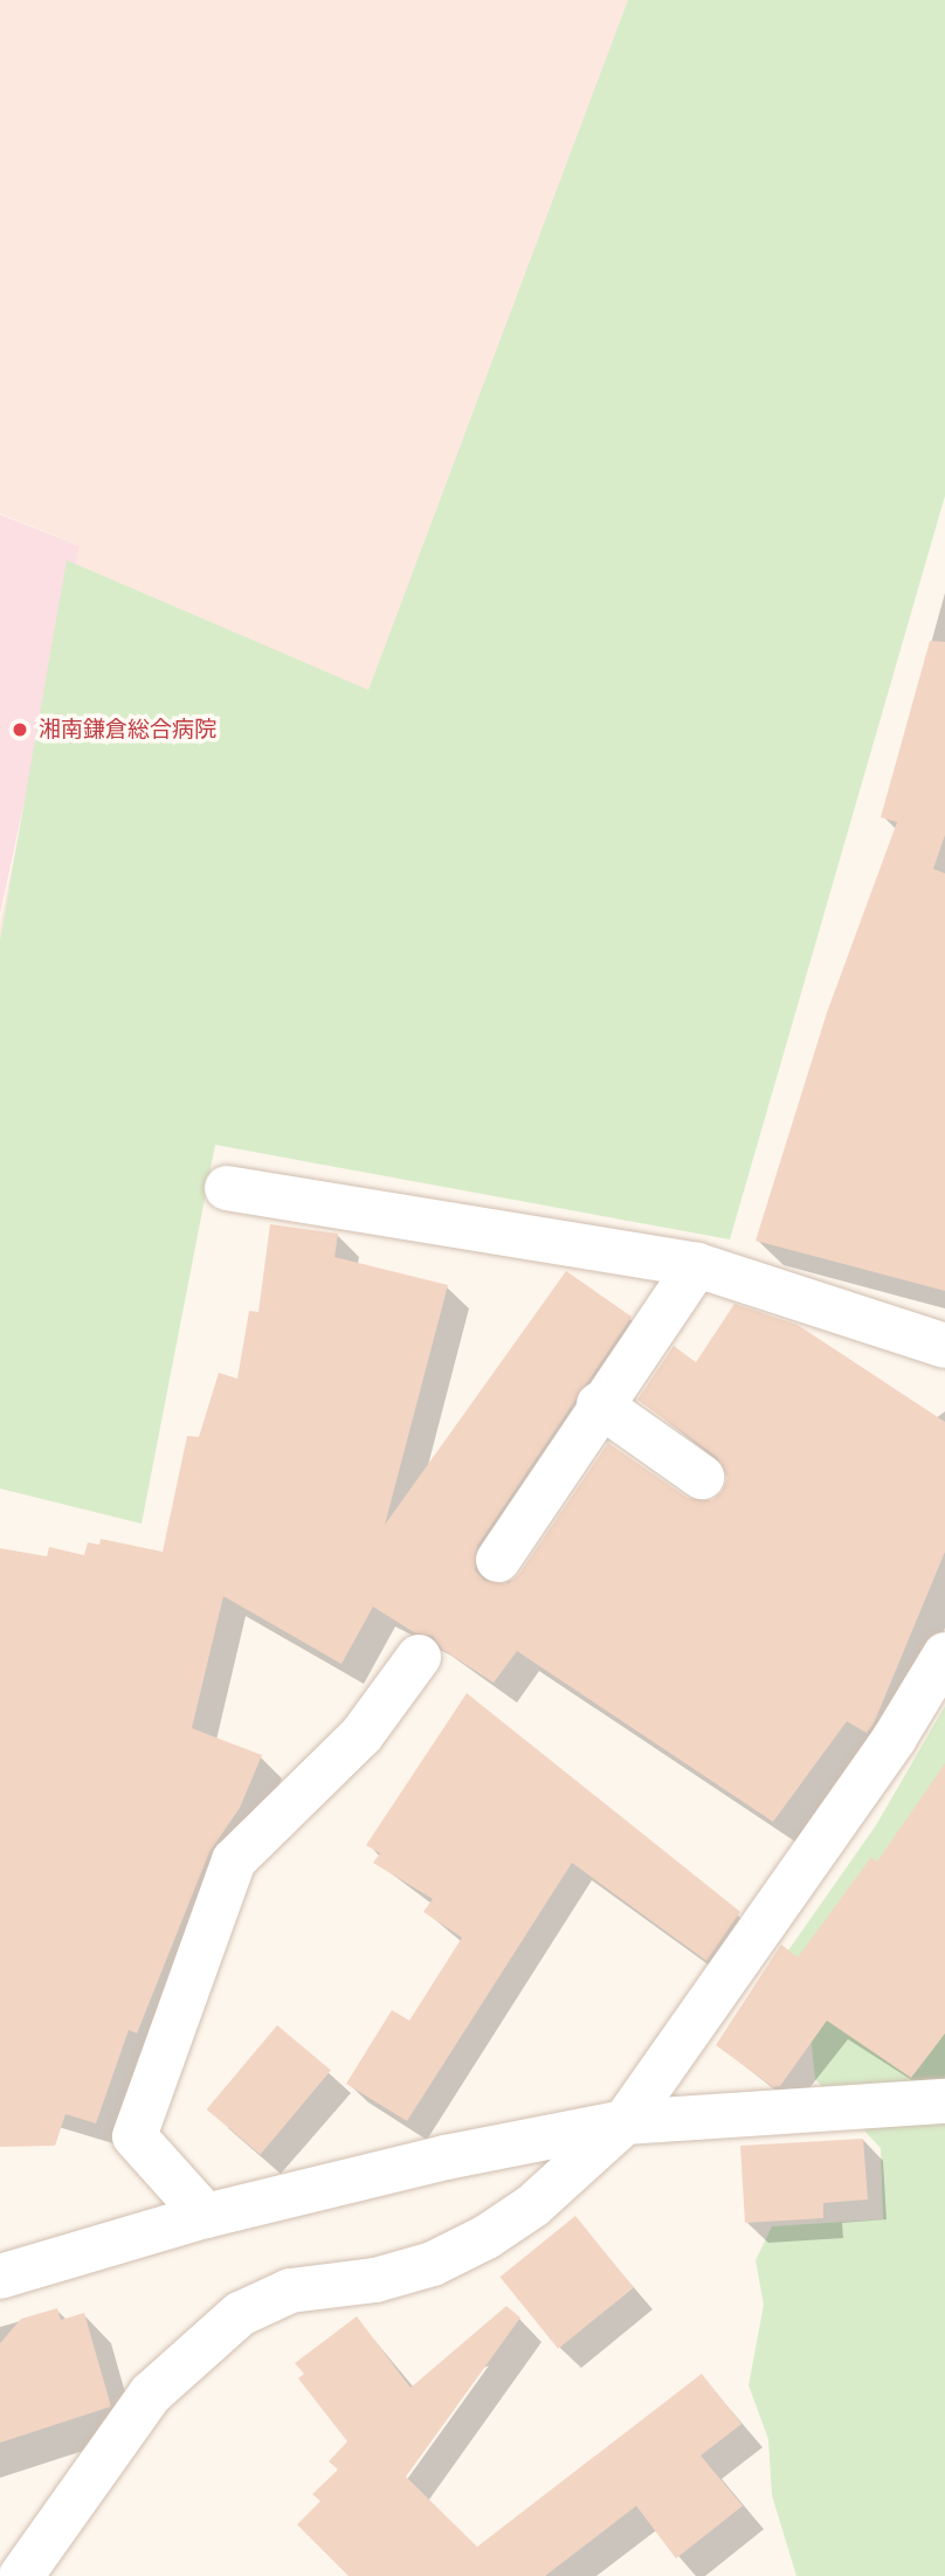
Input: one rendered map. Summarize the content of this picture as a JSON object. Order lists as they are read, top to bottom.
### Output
{
  "places": ["湘南鎌倉総合病院"]
}
